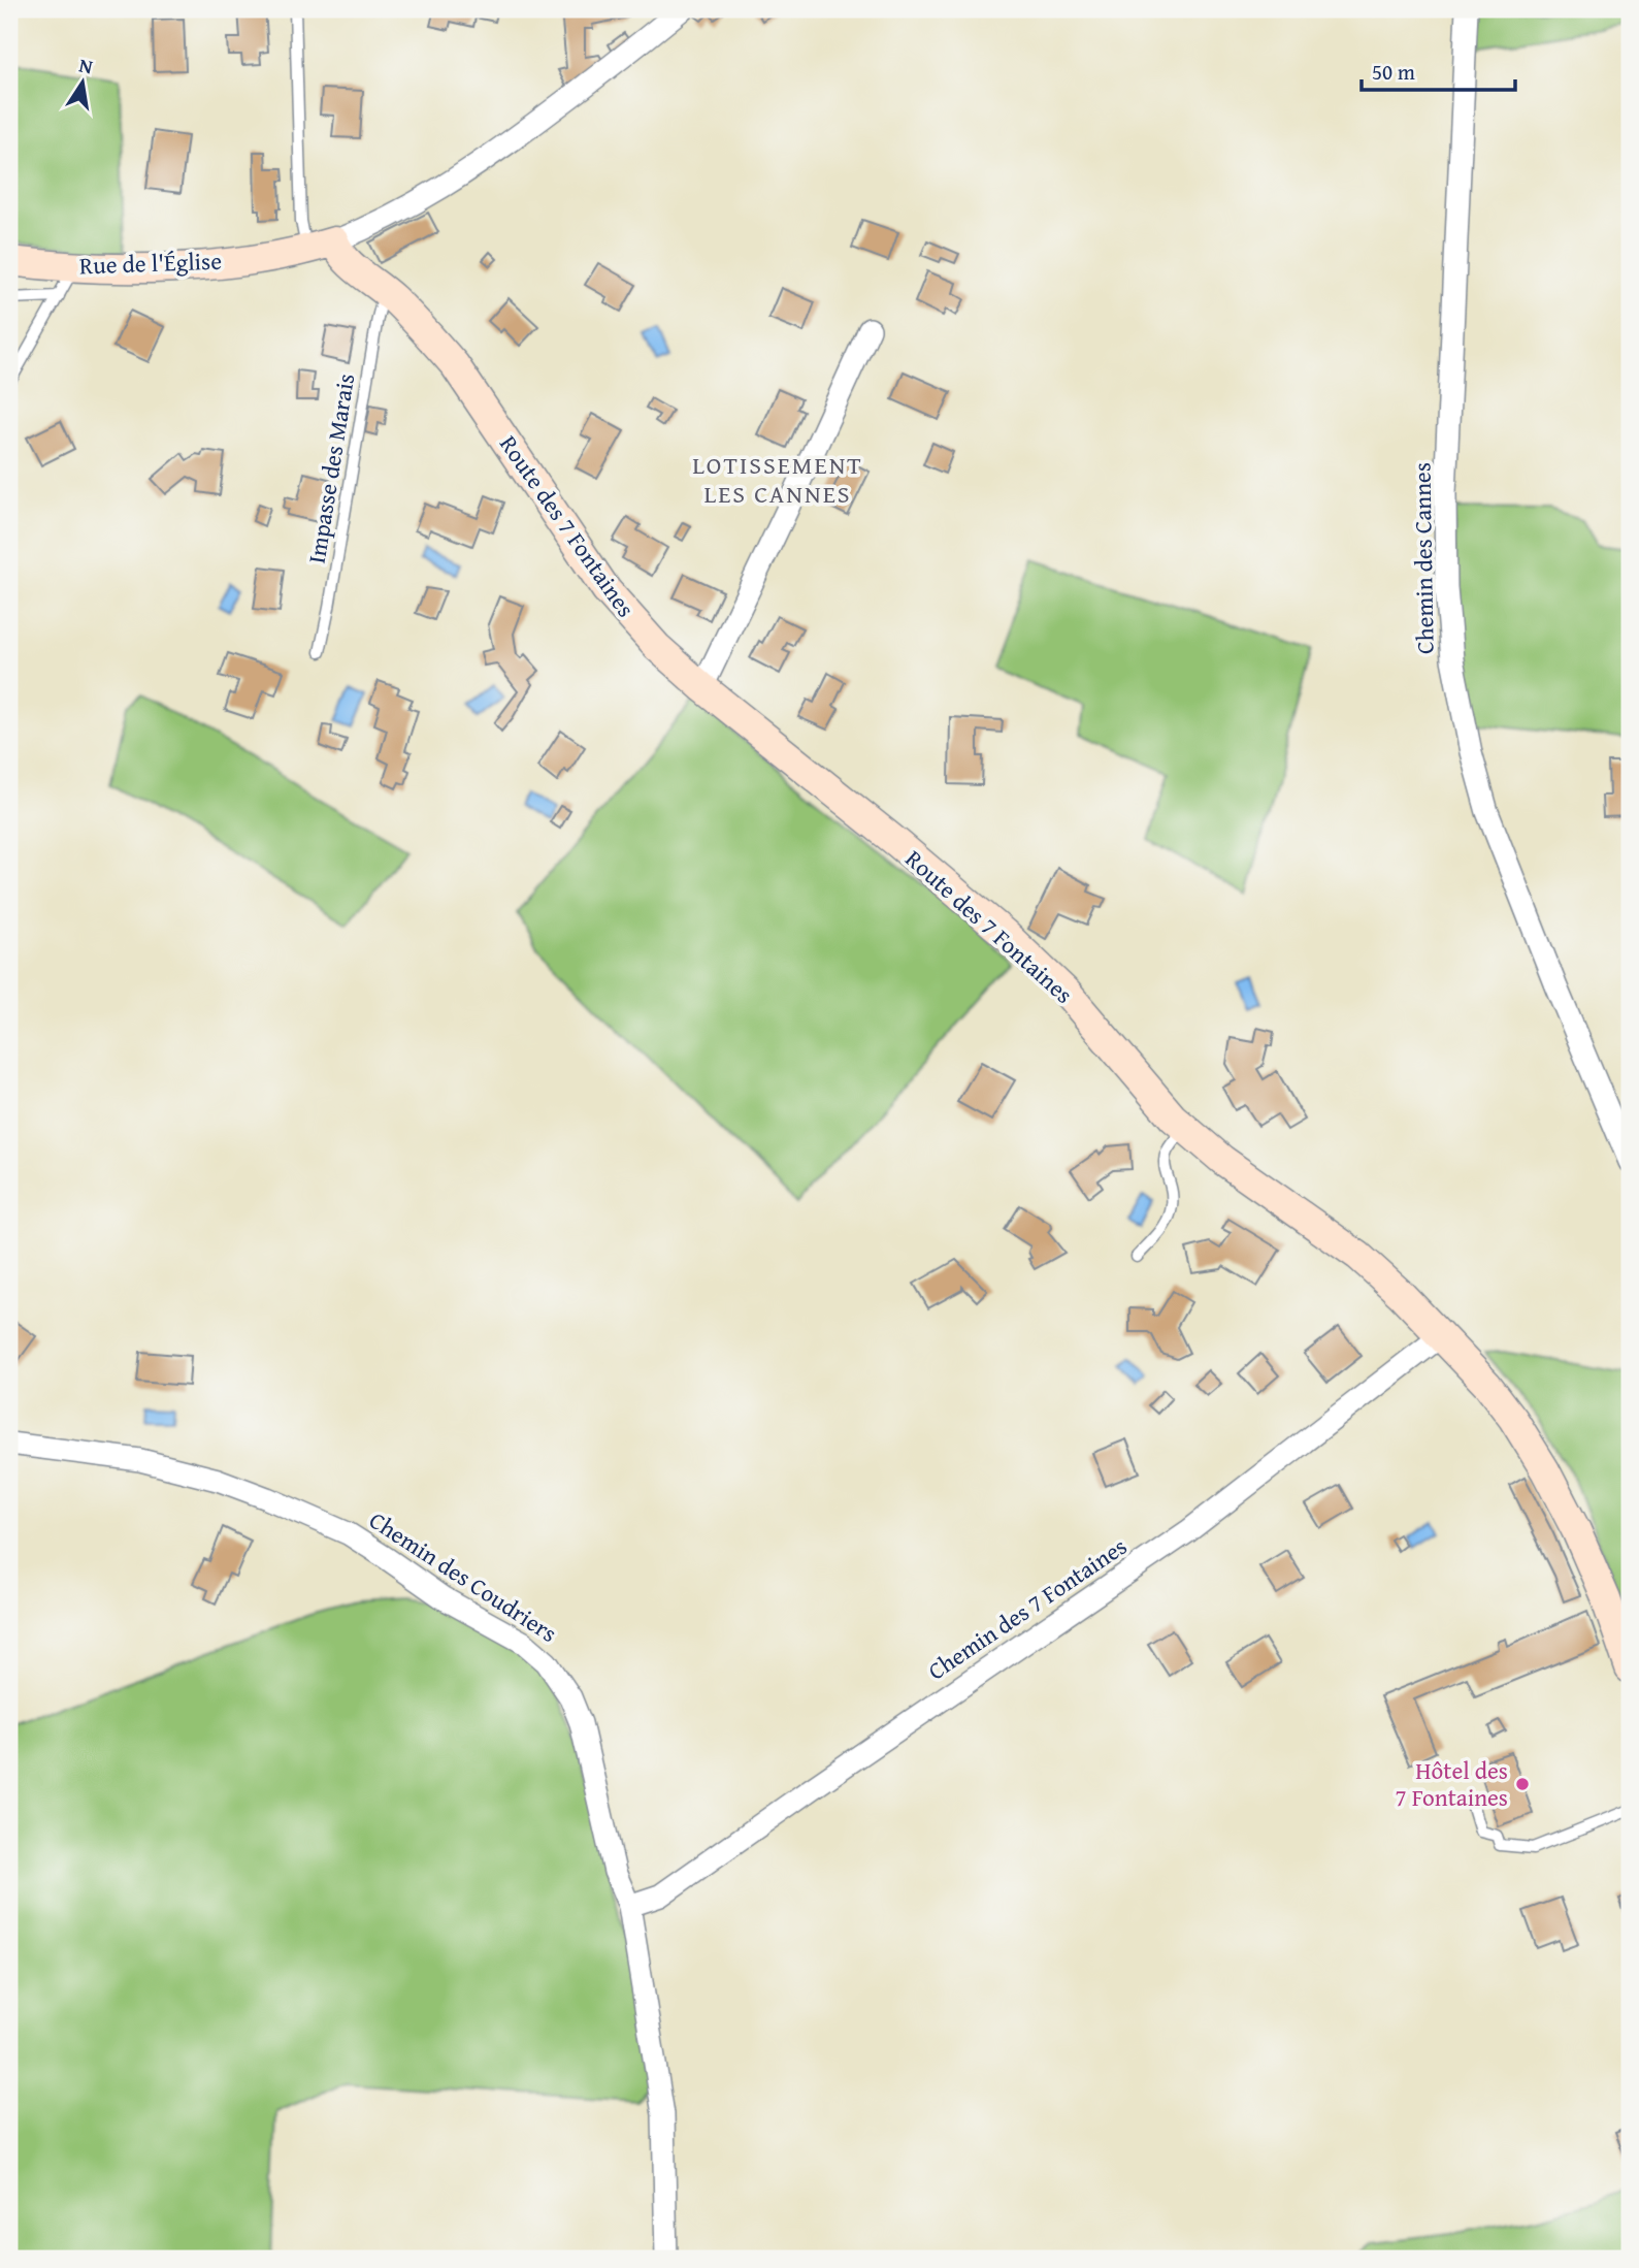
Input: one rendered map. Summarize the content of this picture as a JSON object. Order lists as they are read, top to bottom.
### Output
{
  "streets": {
    "street": [
      "Rue de l'Église",
      "Route des 7 Fontaines",
      "Chemin des Cannes",
      "Chemin des Coudriers",
      "Chemin des 7 Fontaines"
    ],
    "lane": ["Impasse des Marais"]
  },
  "crossings": [
    ["Rue de l'Église", "Route des 7 Fontaines"],
    ["Impasse des Marais", "Route des 7 Fontaines"],
    ["Route des 7 Fontaines", "Chemin des 7 Fontaines"],
    ["Chemin des Coudriers", "Chemin des 7 Fontaines"]
  ],
  "districts": ["LOTISSEMENT LES CANNES"],
  "places": ["Hôtel des 7 Fontaines"],
  "scale_bar": "50 m",
  "north": "top"
}
